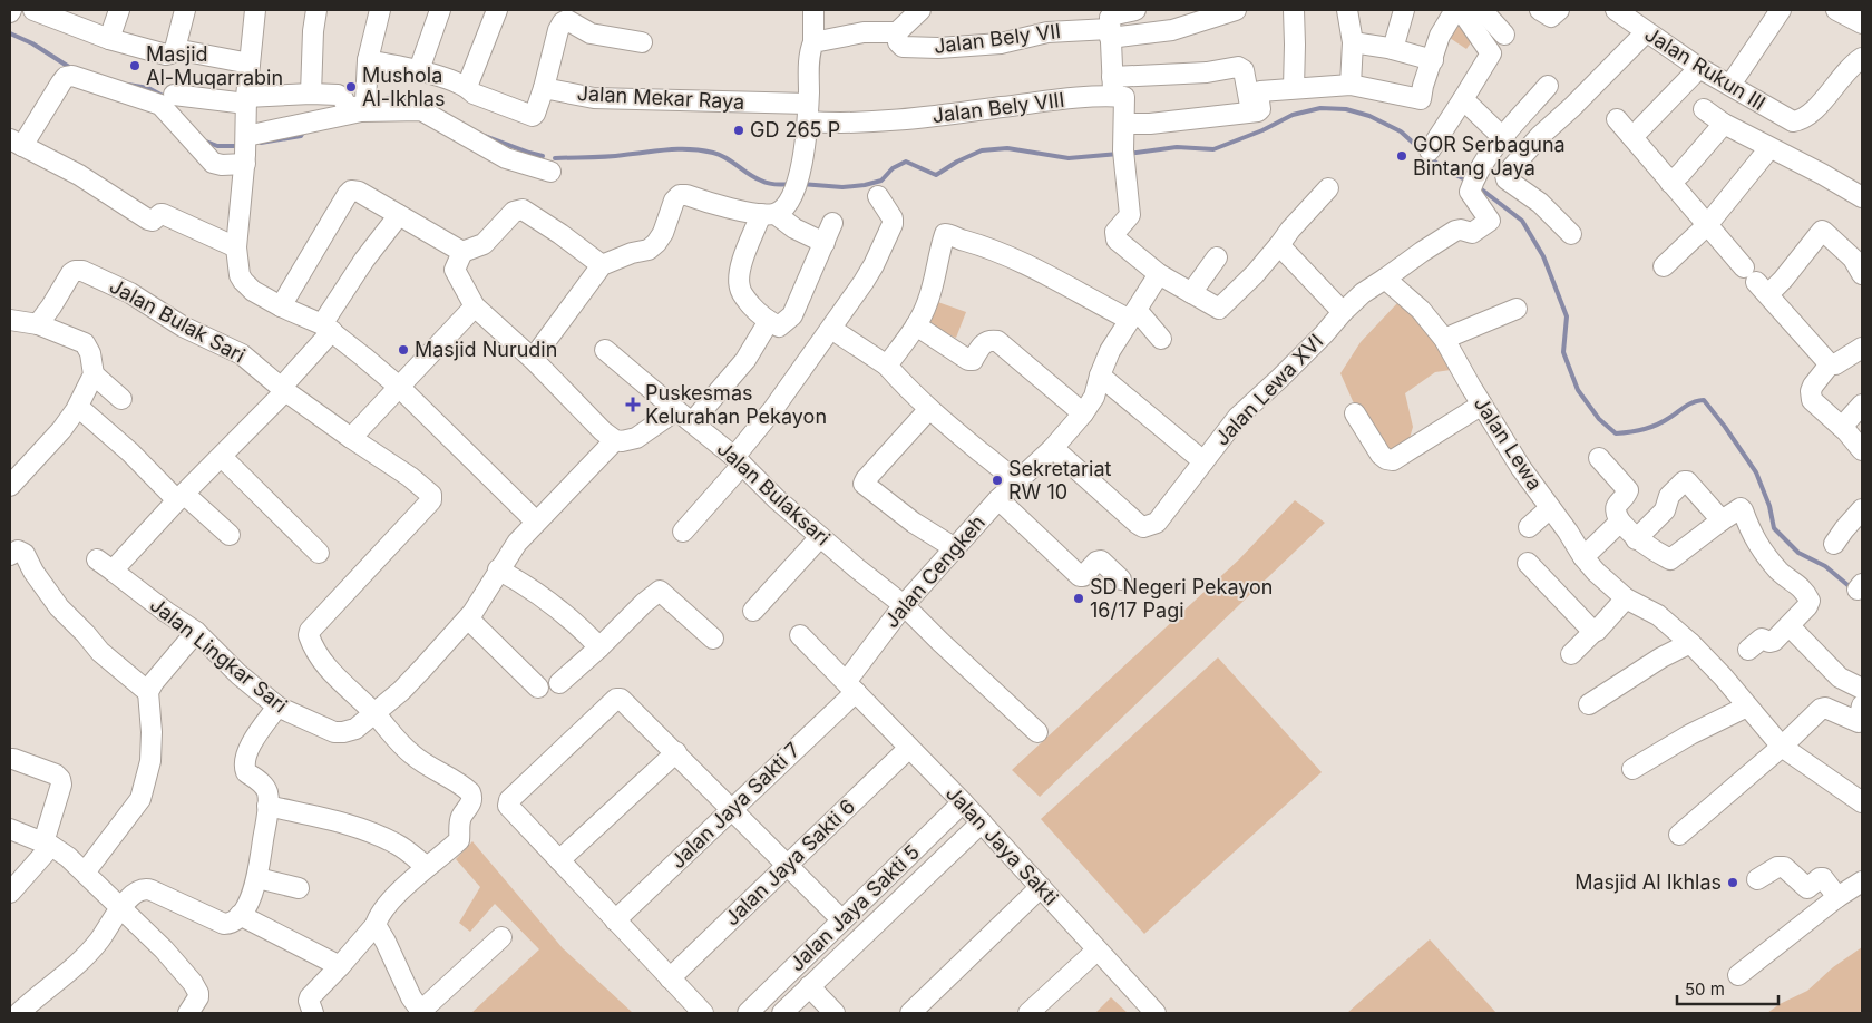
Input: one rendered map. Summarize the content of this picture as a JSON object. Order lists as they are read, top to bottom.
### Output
{
  "streets": {
    "street": [
      "Jalan Bely VII",
      "Jalan Rukun III",
      "Jalan Mekar Raya",
      "Jalan Bely VIII",
      "Jalan Bulak Sari",
      "Jalan Lewa XVI",
      "Jalan Lewa",
      "Jalan Bulaksari",
      "Jalan Cengkeh",
      "Jalan Lingkar Sari",
      "Jalan Jaya Sakti 7",
      "Jalan Jaya Sakti",
      "Jalan Jaya Sakti 6",
      "Jalan Jaya Sakti 5"
    ]
  },
  "crossings": [
    ["Jalan Mekar Raya", "Jalan Bely VIII"],
    ["Jalan Bulak Sari", "Jalan Lingkar Sari"],
    ["Jalan Lewa XVI", "Jalan Cengkeh"],
    ["Jalan Bulaksari", "Jalan Cengkeh"],
    ["Jalan Cengkeh", "Jalan Jaya Sakti 7"],
    ["Jalan Cengkeh", "Jalan Jaya Sakti"],
    ["Jalan Jaya Sakti 7", "Jalan Jaya Sakti"],
    ["Jalan Jaya Sakti", "Jalan Jaya Sakti 6"],
    ["Jalan Jaya Sakti", "Jalan Jaya Sakti 5"]
  ],
  "places": {
    "other": [
      "Masjid Al-Muqarrabin",
      "Mushola Al-Ikhlas",
      "GD 265 P",
      "GOR Serbaguna Bintang Jaya",
      "Masjid Nurudin",
      "Sekretariat RW 10",
      "SD Negeri Pekayon 16/17 Pagi",
      "Masjid Al Ikhlas"
    ],
    "health": ["Puskesmas Kelurahan Pekayon"]
  },
  "scale_bar": "50 m"
}
